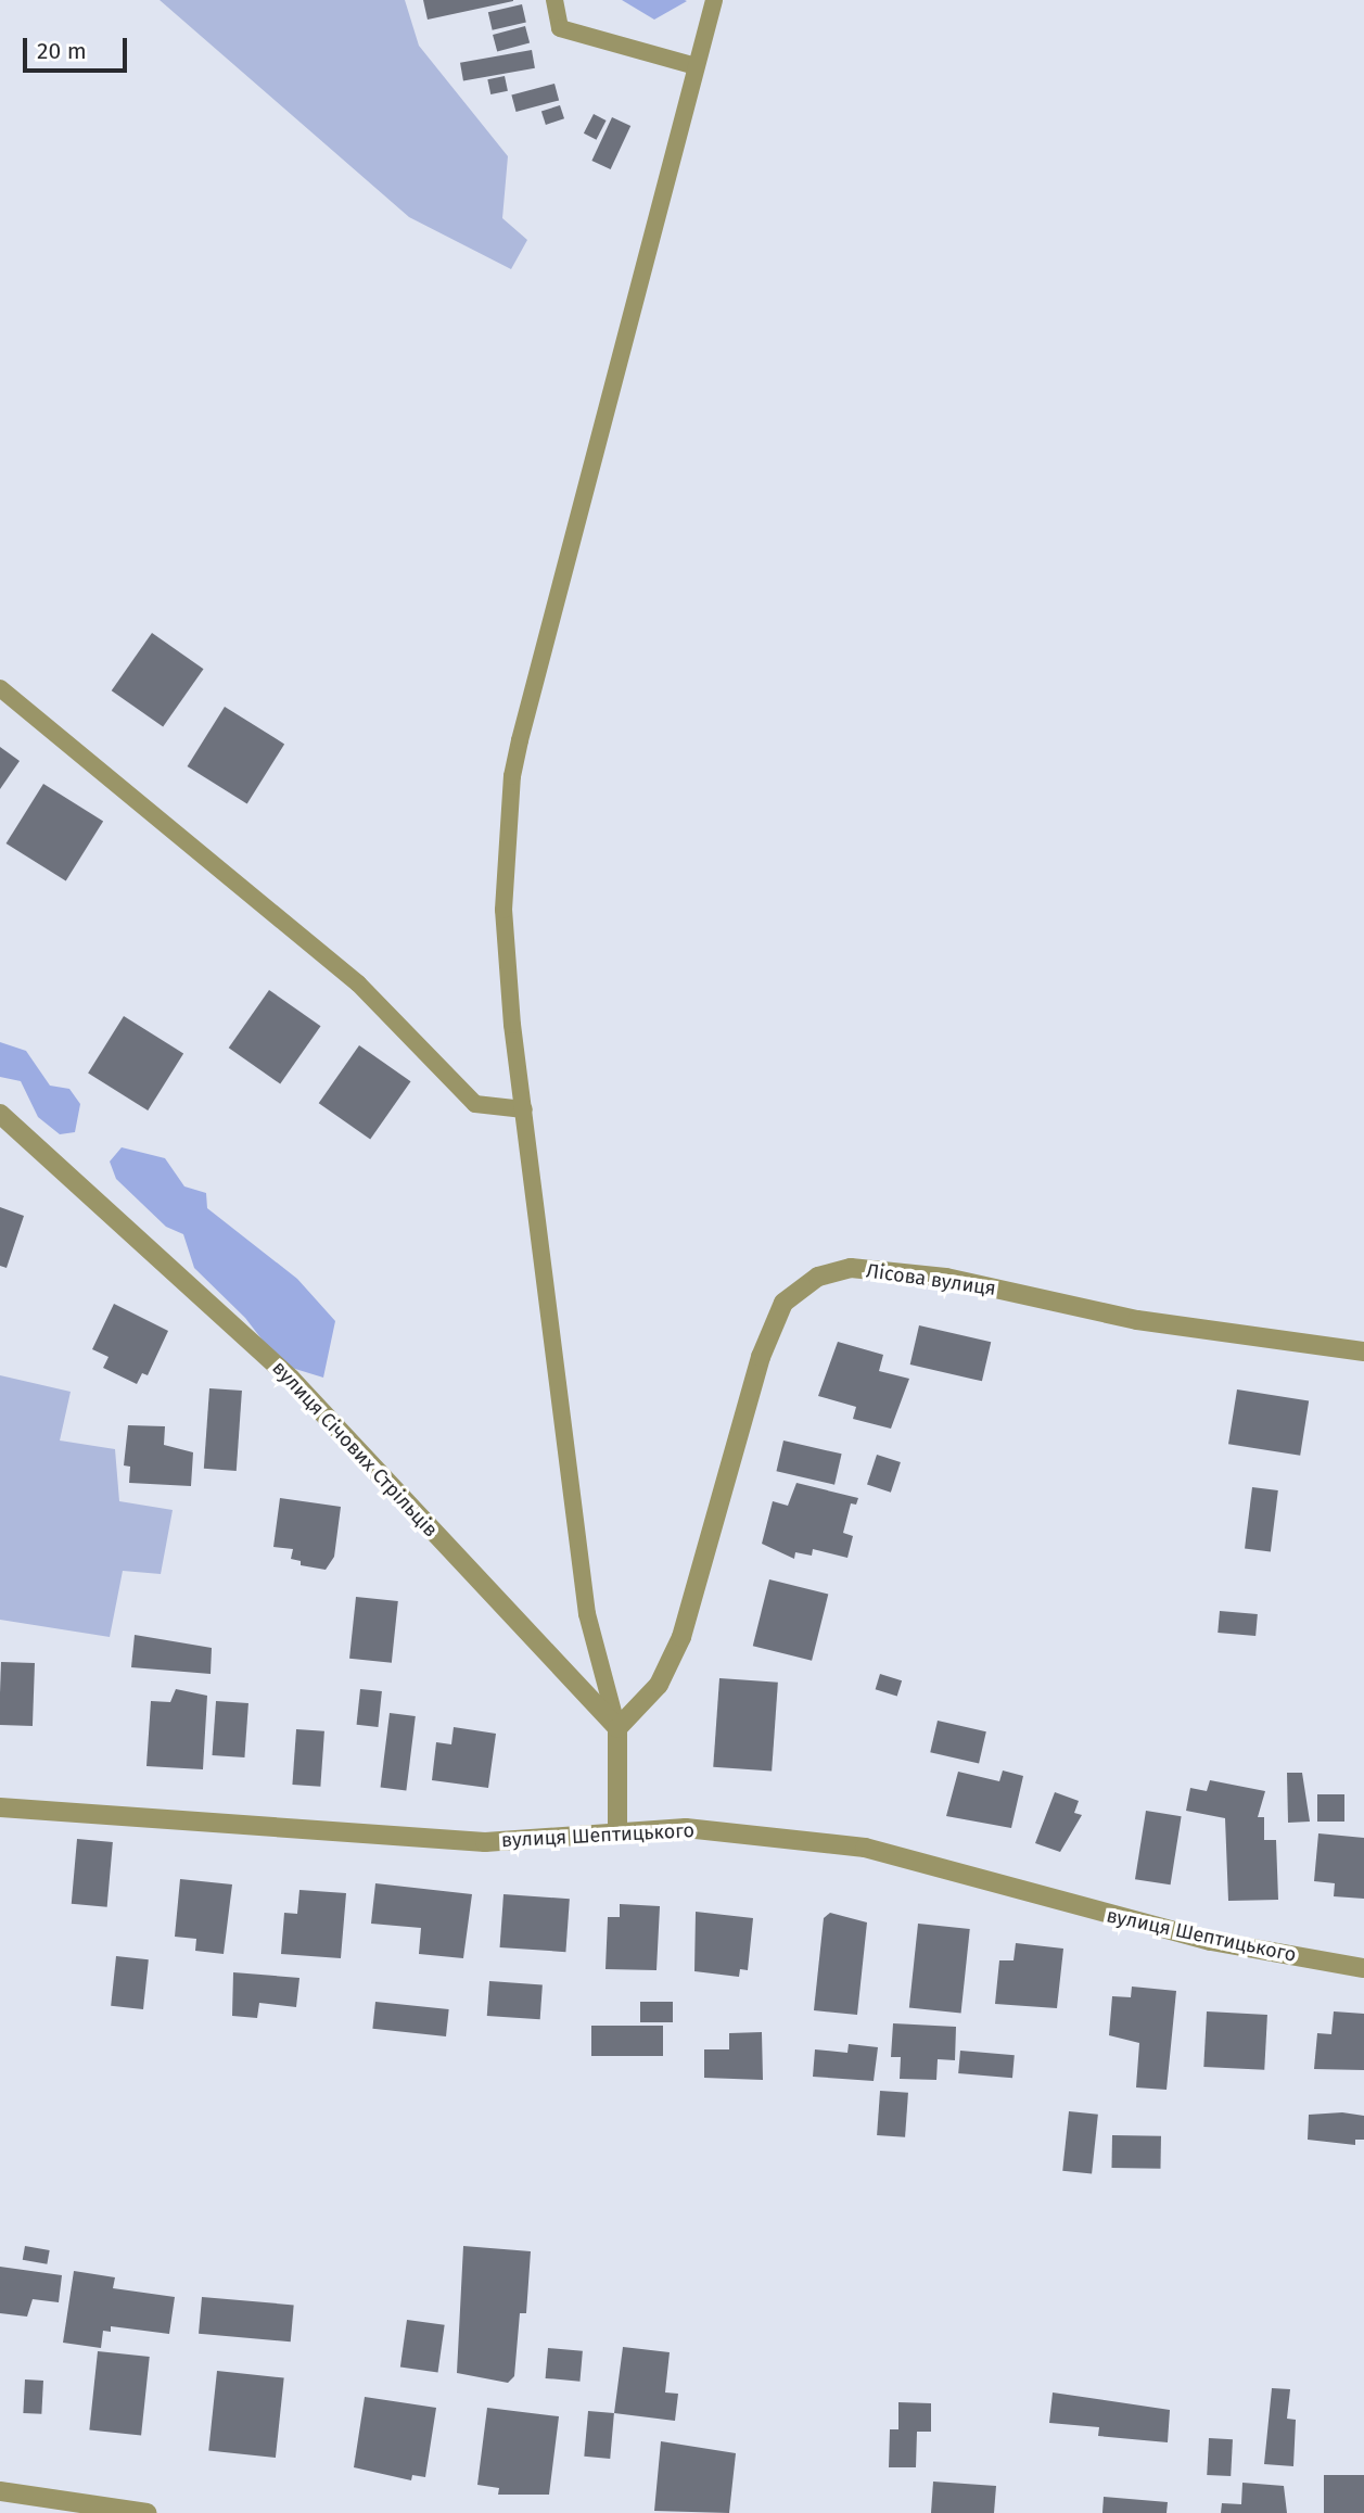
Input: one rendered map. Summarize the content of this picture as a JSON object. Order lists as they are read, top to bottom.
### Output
{
  "streets": {
    "street": ["Лісова вулиця", "вулиця Січових Стрільців", "вулиця Шептицького"]
  },
  "crossings": [
    ["Лісова вулиця", "вулиця Січових Стрільців"]
  ],
  "scale_bar": "20 m"
}
